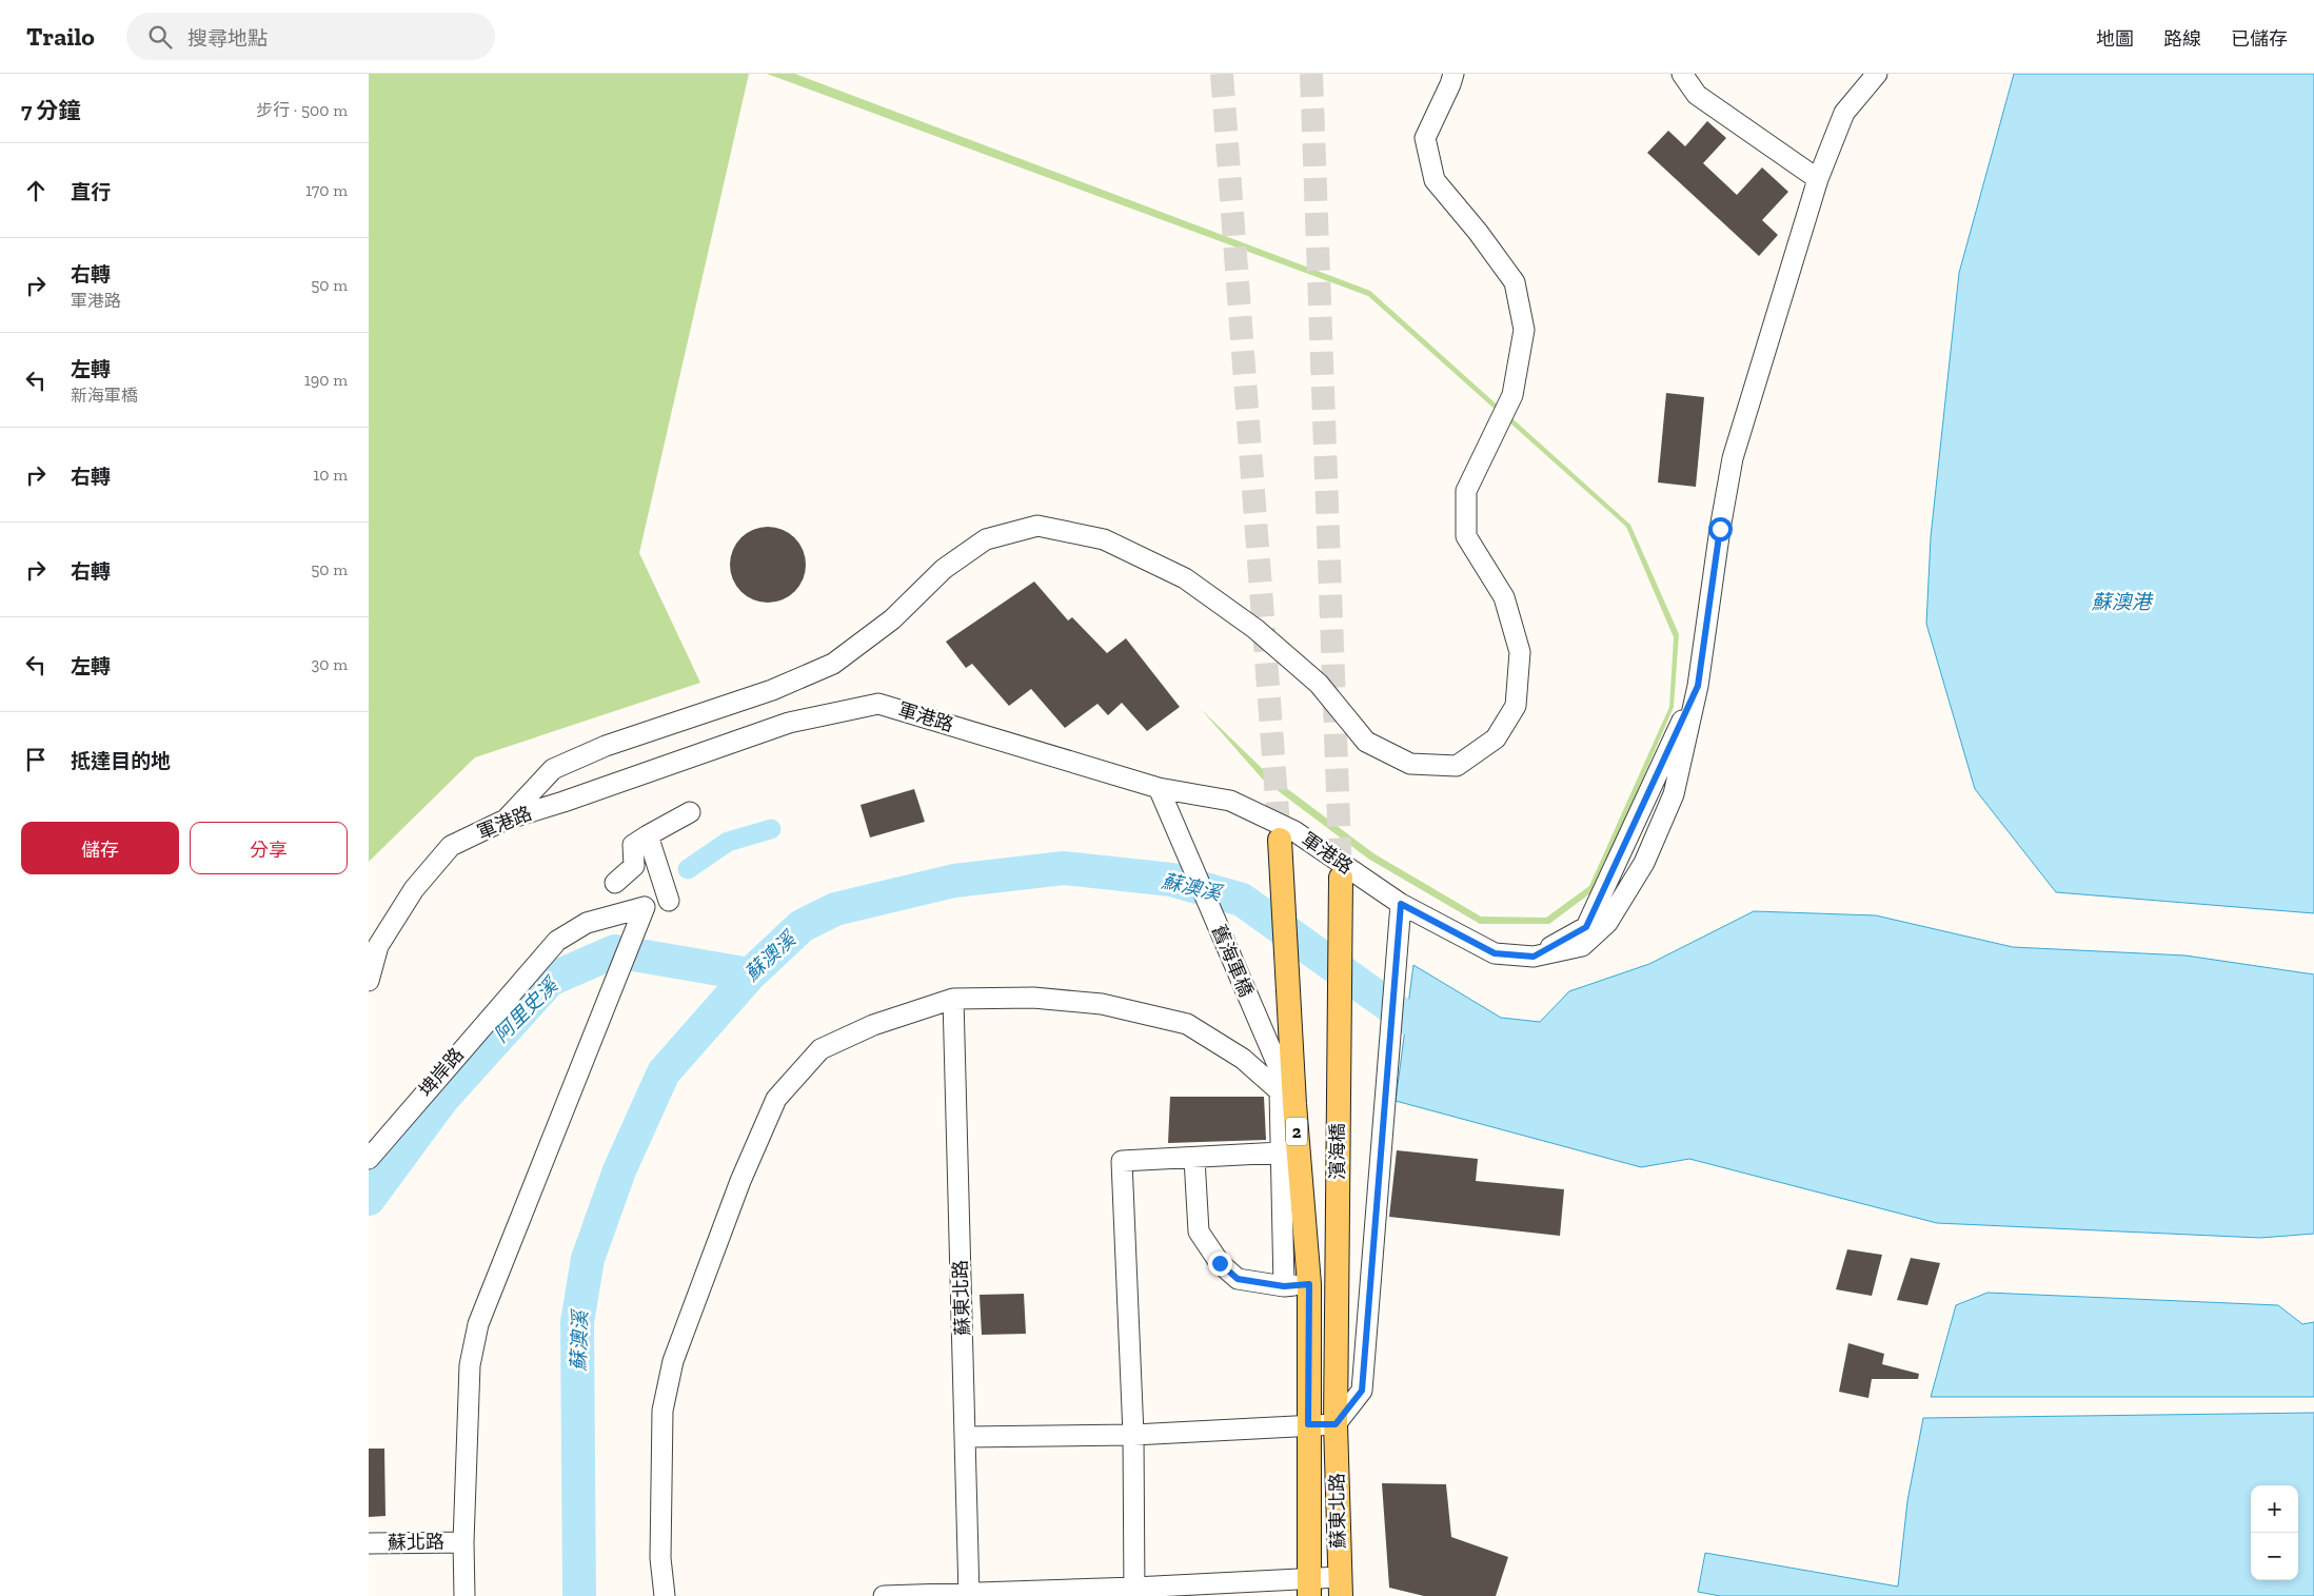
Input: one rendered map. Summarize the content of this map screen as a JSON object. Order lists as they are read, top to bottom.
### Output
{
  "streets": {
    "main road": ["2", "濱海橋", "蘇東北路"],
    "street": [
      "軍港路",
      "舊海軍橋",
      "埤岸路",
      "蘇北路"
    ]
  },
  "crossings": [
    ["軍港路", "舊海軍橋"],
    ["舊海軍橋", "2"],
    ["埤岸路", "蘇北路"],
    ["2", "蘇東北路"],
    ["濱海橋", "蘇東北路"]
  ],
  "water": ["蘇澳港", "蘇澳溪", "阿里史溪"],
  "page": {
    "header": "Trailo",
    "search": "搜尋地點",
    "nav": ["地圖", "路線", "已儲存"],
    "heading": ["7 分鐘", "步行 · 500 m"],
    "list": [
      ["直行", "170 m"],
      ["右轉", "軍港路", "50 m"],
      ["左轉", "新海軍橋", "190 m"],
      ["右轉", "10 m"],
      ["右轉", "50 m"],
      ["左轉", "30 m"],
      "抵達目的地"
    ],
    "buttons": ["儲存", "分享"],
    "map_buttons": ["+", "−"]
  }
}
